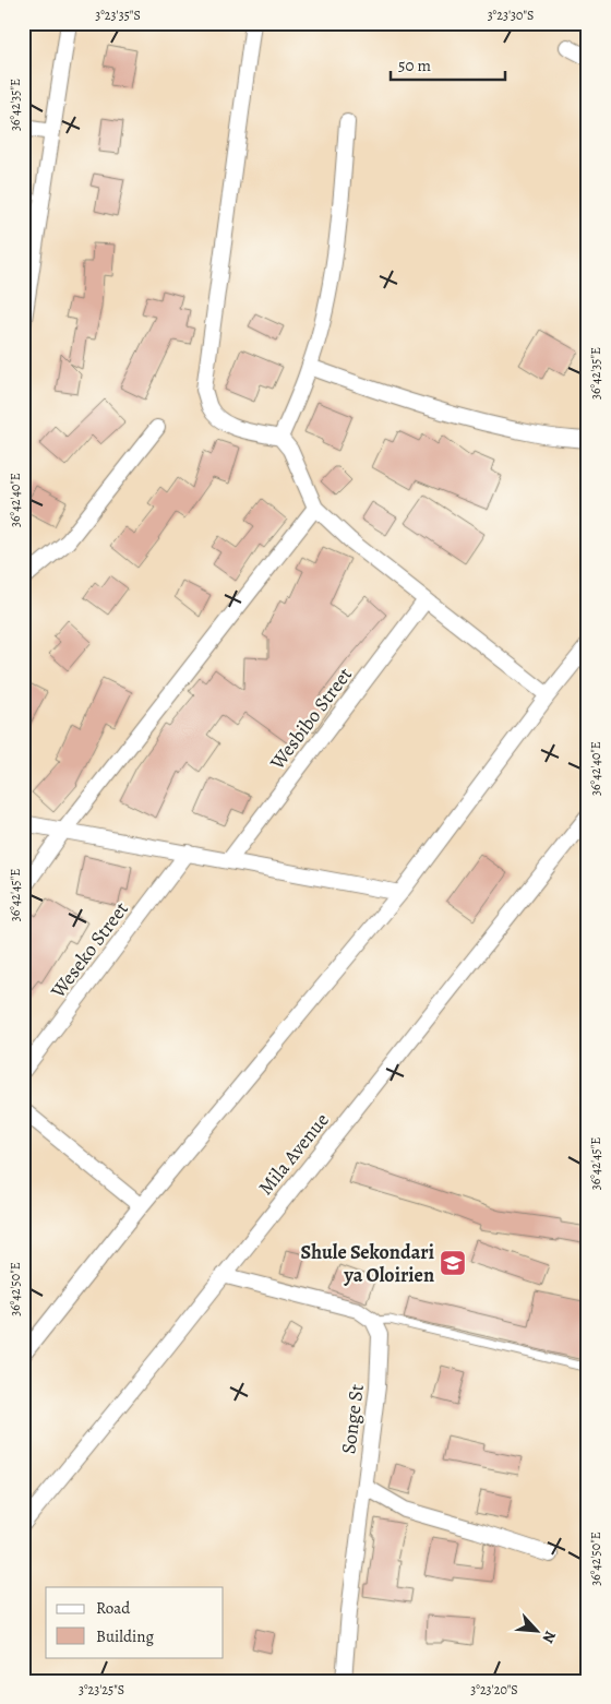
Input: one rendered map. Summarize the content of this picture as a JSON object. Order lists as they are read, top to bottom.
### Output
{
  "streets": {
    "street": [
      "Wesbibo Street",
      "Weseko Street",
      "Mila Avenue",
      "Songe St"
    ]
  },
  "places": {
    "school or university": ["Shule Sekondari ya Oloirien"]
  },
  "legend": ["Road", "Building"],
  "scale_bar": "50 m",
  "north": "bottom right",
  "coordinates": [
    "3°23'35\"S",
    "3°23'30\"S",
    "36°42'35\"E",
    "36°42'40\"E",
    "36°42'45\"E",
    "36°42'50\"E",
    "3°23'25\"S",
    "3°23'20\"S"
  ]
}
